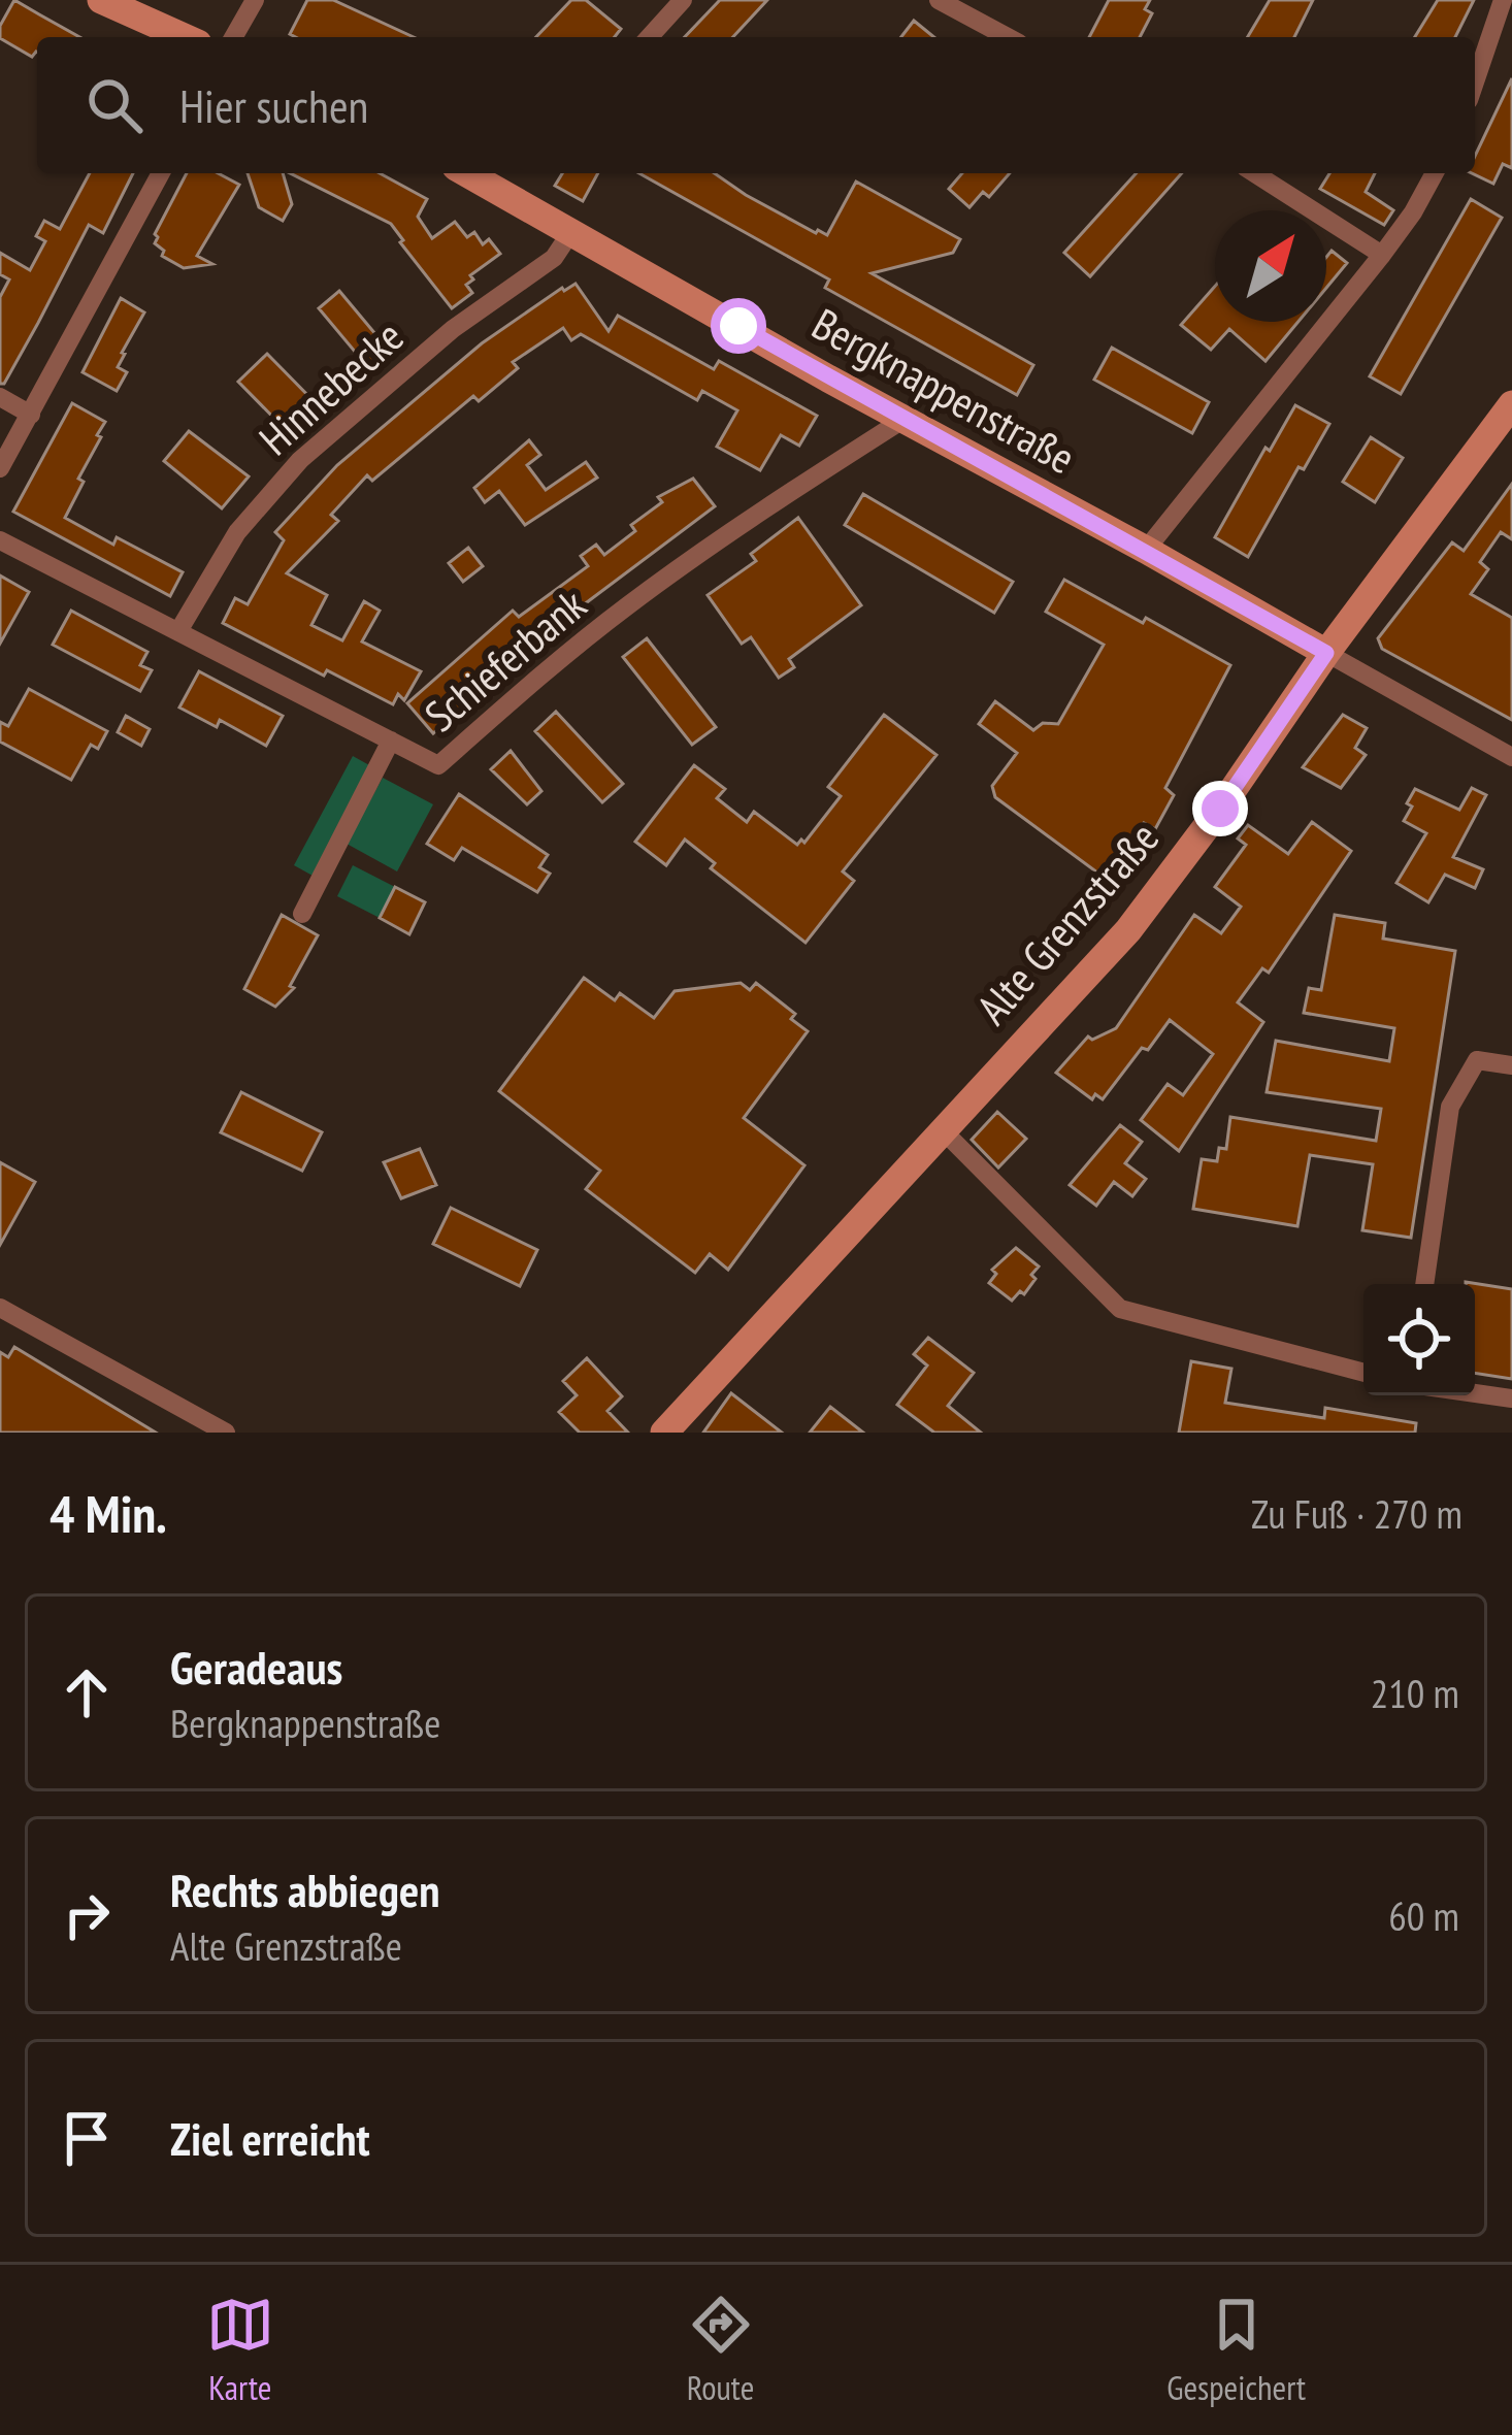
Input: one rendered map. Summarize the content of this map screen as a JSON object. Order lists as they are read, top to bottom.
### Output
{
  "streets": {
    "street": [
      "Hinnebecke",
      "Bergknappenstraße",
      "Schieferbank",
      "Alte Grenzstraße"
    ]
  },
  "crossings": [
    ["Hinnebecke", "Bergknappenstraße"],
    ["Hinnebecke", "Schieferbank"],
    ["Bergknappenstraße", "Schieferbank"],
    ["Bergknappenstraße", "Alte Grenzstraße"]
  ],
  "north": "top right",
  "page": {
    "search": "Hier suchen",
    "heading": ["4 Min.", "Zu Fuß · 270 m"],
    "list": [
      ["Geradeaus", "Bergknappenstraße", "210 m"],
      ["Rechts abbiegen", "Alte Grenzstraße", "60 m"],
      "Ziel erreicht"
    ],
    "nav": ["Karte", "Route", "Gespeichert"]
  }
}
